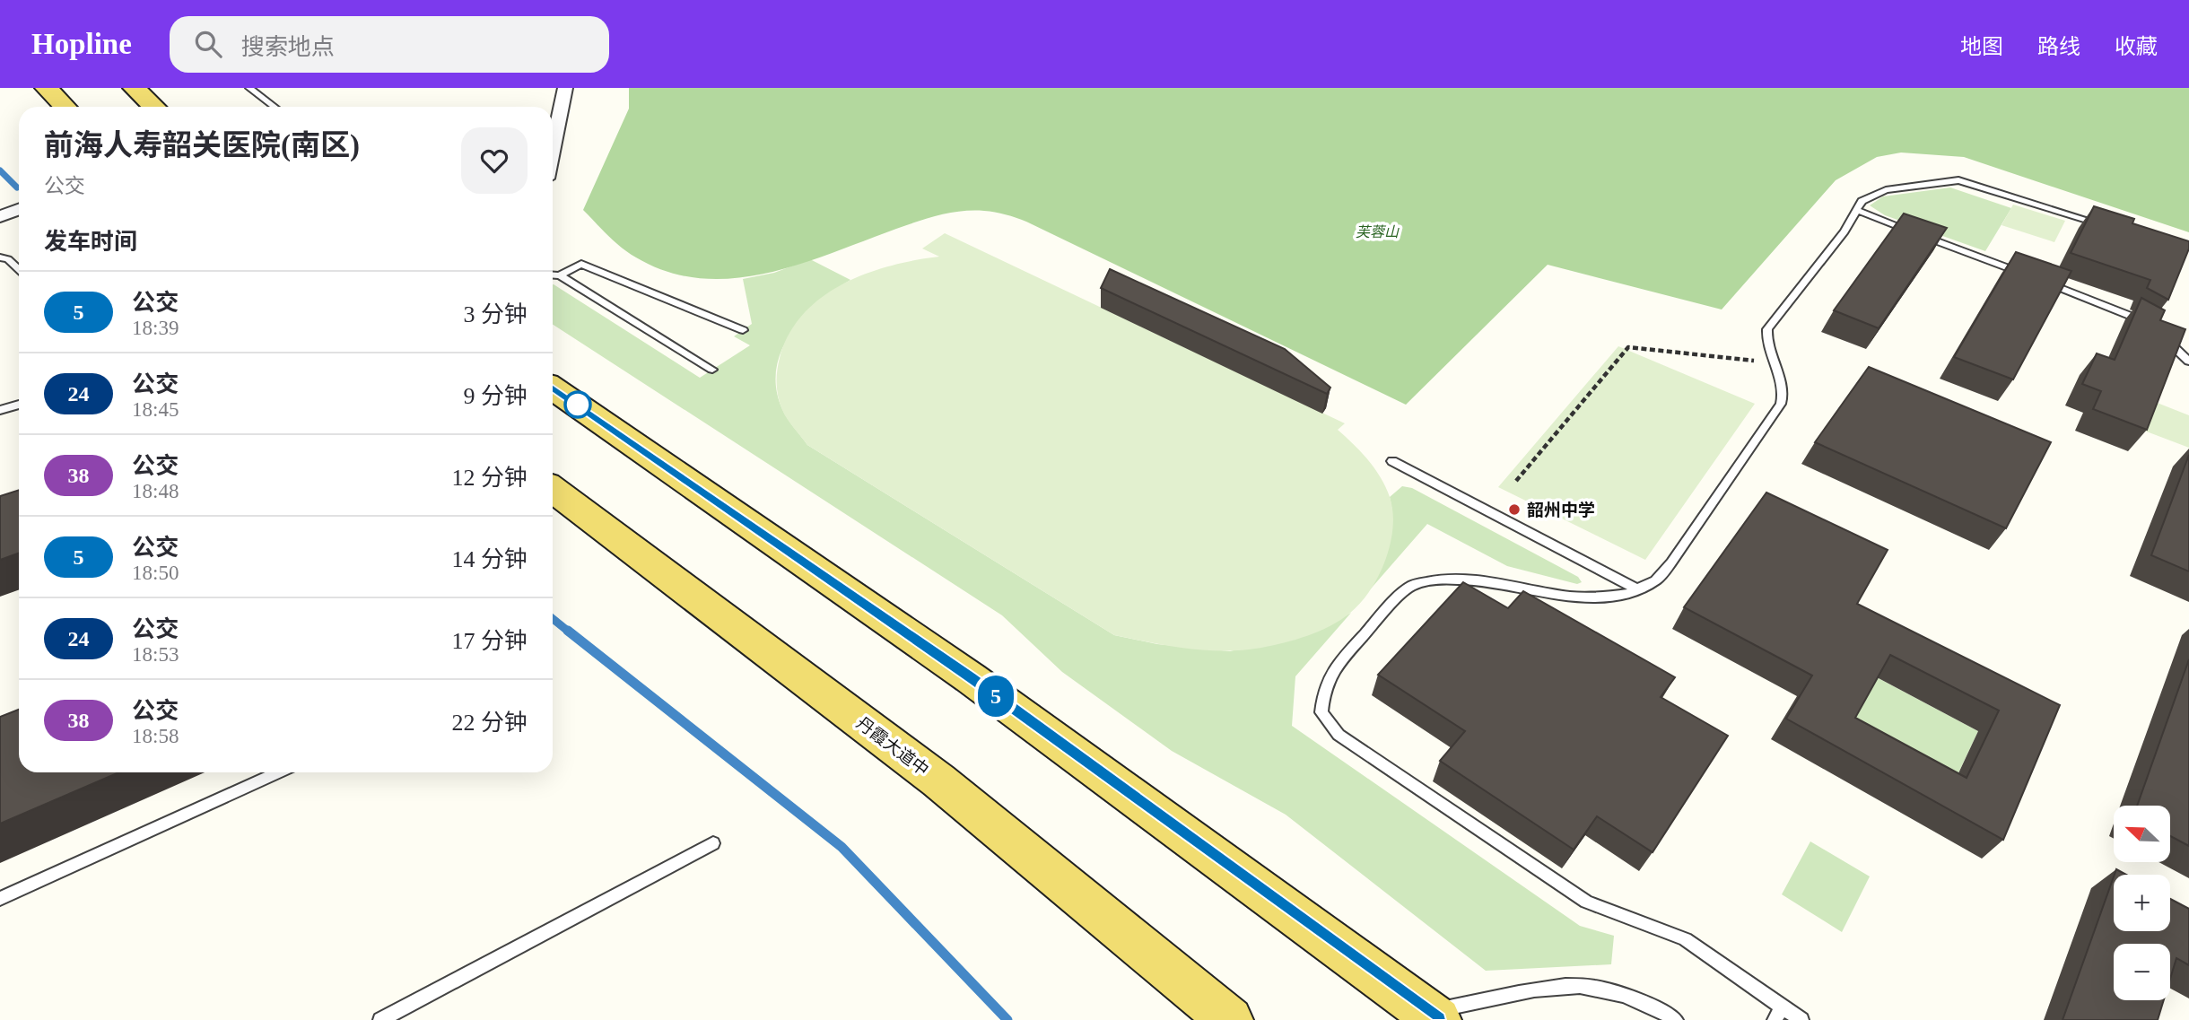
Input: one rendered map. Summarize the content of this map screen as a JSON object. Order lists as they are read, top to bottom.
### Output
{
  "streets": {
    "main road": ["丹霞大道中"]
  },
  "parks": ["芙蓉山"],
  "places": ["韶州中学"],
  "lines": ["bus line 5"],
  "north": "top left",
  "page": {
    "header": "Hopline",
    "search": "搜索地点",
    "nav": ["地图", "路线", "收藏"],
    "on_map": "5",
    "heading": [
      ["前海人寿韶关医院(南区)", "公交"],
      "发车时间"
    ],
    "list": [
      {
        "mark": "5",
        "name": "公交",
        "note": "18:39",
        "value": "3 分钟"
      },
      {
        "mark": "24",
        "name": "公交",
        "note": "18:45",
        "value": "9 分钟"
      },
      {
        "mark": "38",
        "name": "公交",
        "note": "18:48",
        "value": "12 分钟"
      },
      {
        "mark": "5",
        "name": "公交",
        "note": "18:50",
        "value": "14 分钟"
      },
      {
        "mark": "24",
        "name": "公交",
        "note": "18:53",
        "value": "17 分钟"
      },
      {
        "mark": "38",
        "name": "公交",
        "note": "18:58",
        "value": "22 分钟"
      }
    ],
    "map_buttons": ["+", "−"]
  }
}
